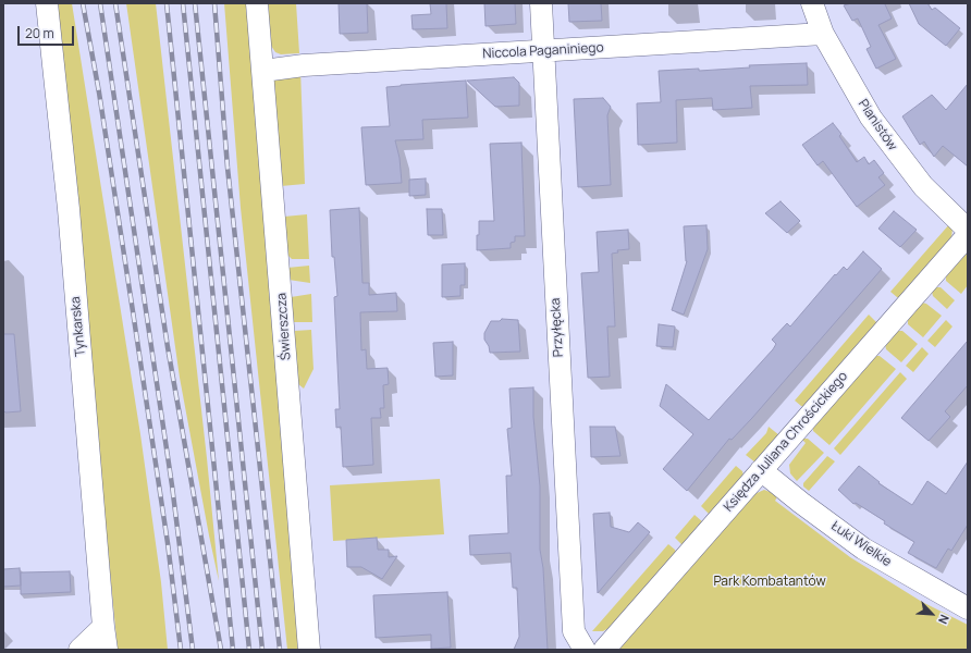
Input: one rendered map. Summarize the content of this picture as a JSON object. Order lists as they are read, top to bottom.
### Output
{
  "streets": {
    "street": [
      "Niccola Paganiniego",
      "Pianistów",
      "Tynkarska",
      "Świerszcza",
      "Przyłęcka",
      "Księdza Juliana Chrościckiego",
      "Łuki Wielkie"
    ]
  },
  "crossings": [
    ["Niccola Paganiniego", "Pianistów"],
    ["Niccola Paganiniego", "Świerszcza"],
    ["Niccola Paganiniego", "Przyłęcka"],
    ["Księdza Juliana Chrościckiego", "Łuki Wielkie"]
  ],
  "parks": ["Park Kombatantów"],
  "scale_bar": "20 m",
  "north": "bottom right"
}
